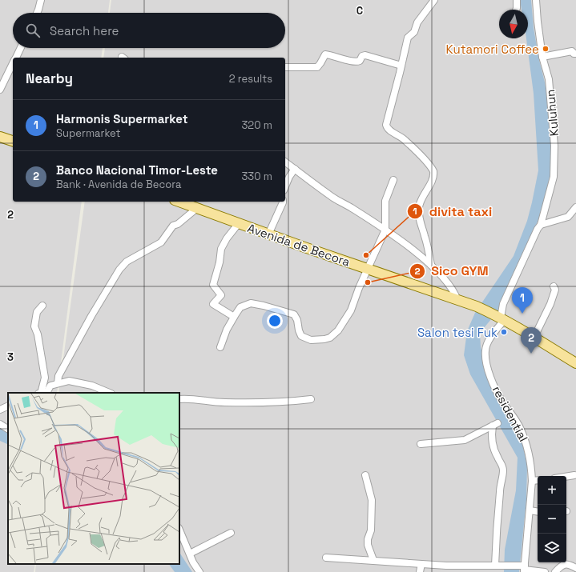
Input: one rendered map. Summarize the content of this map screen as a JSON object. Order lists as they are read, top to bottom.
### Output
{
  "streets": {
    "main road": ["Avenida de Becora"],
    "street": ["Kuluhun", "residential"]
  },
  "crossings": [
    ["Kuluhun", "Avenida de Becora"],
    ["Kuluhun", "residential"],
    ["Avenida de Becora", "residential"]
  ],
  "places": [
    "Kutamori Coffee",
    "divita taxi",
    "Sico GYM",
    "Salon tesi Fuk"
  ],
  "north": "bottom",
  "page": {
    "search": "Search here",
    "heading": ["Nearby", "2 results"],
    "list": [
      {
        "mark": "1",
        "name": "Harmonis Supermarket",
        "note": "Supermarket",
        "value": "320 m"
      },
      {
        "mark": "2",
        "name": "Banco Nacional Timor-Leste",
        "note": "Bank · Avenida de Becora",
        "value": "330 m"
      }
    ],
    "pins": ["1", "2"],
    "map_buttons": ["+", "−"]
  },
  "grid": {
    "columns": ["C"],
    "rows": ["2", "3"]
  }
}
